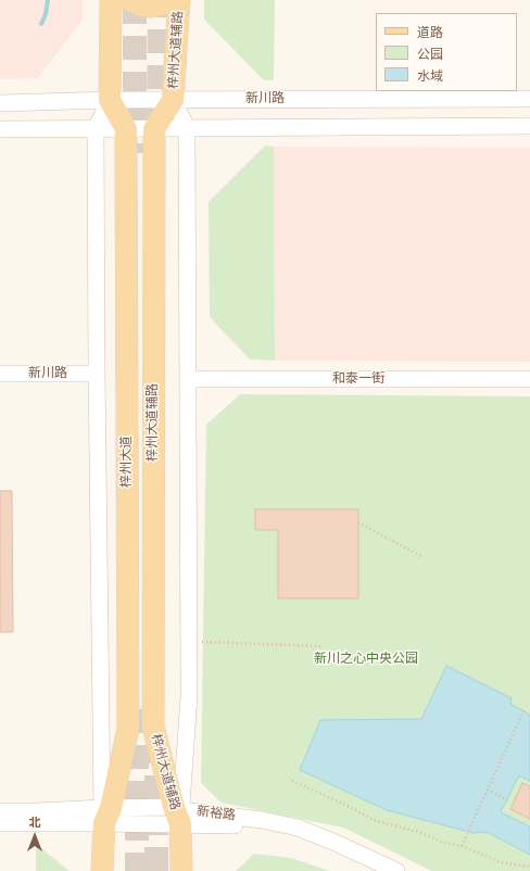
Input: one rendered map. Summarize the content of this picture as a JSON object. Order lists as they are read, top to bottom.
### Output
{
  "streets": {
    "main road": ["梓州大道辅路", "梓州大道"],
    "street": ["新川路", "和泰一街", "新裕路"]
  },
  "crossings": [
    ["梓州大道辅路", "新川路"],
    ["梓州大道辅路", "和泰一街"],
    ["梓州大道辅路", "新裕路"],
    ["新川路", "梓州大道"],
    ["梓州大道", "新裕路"]
  ],
  "parks": ["新川之心中央公园"],
  "legend": ["道路", "公园", "水域"],
  "north": "top"
}
